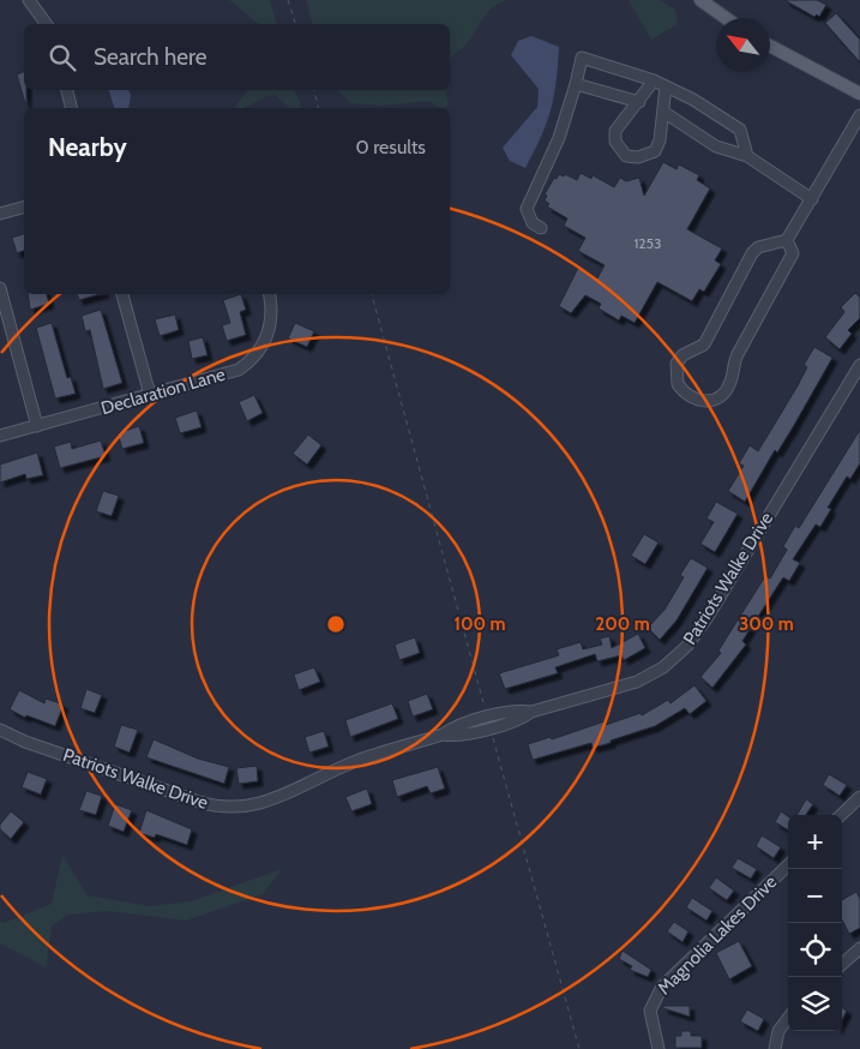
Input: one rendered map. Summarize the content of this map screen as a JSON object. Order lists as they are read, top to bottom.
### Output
{
  "streets": {
    "street": ["Declaration Lane", "Patriots Walke Drive", "Magnolia Lakes Drive"]
  },
  "house_numbers": ["1253"],
  "north": "top left",
  "page": {
    "search": "Search here",
    "heading": ["Nearby", "0 results"],
    "map_buttons": ["+", "−"]
  },
  "rings": ["100 m", "200 m", "300 m"]
}
